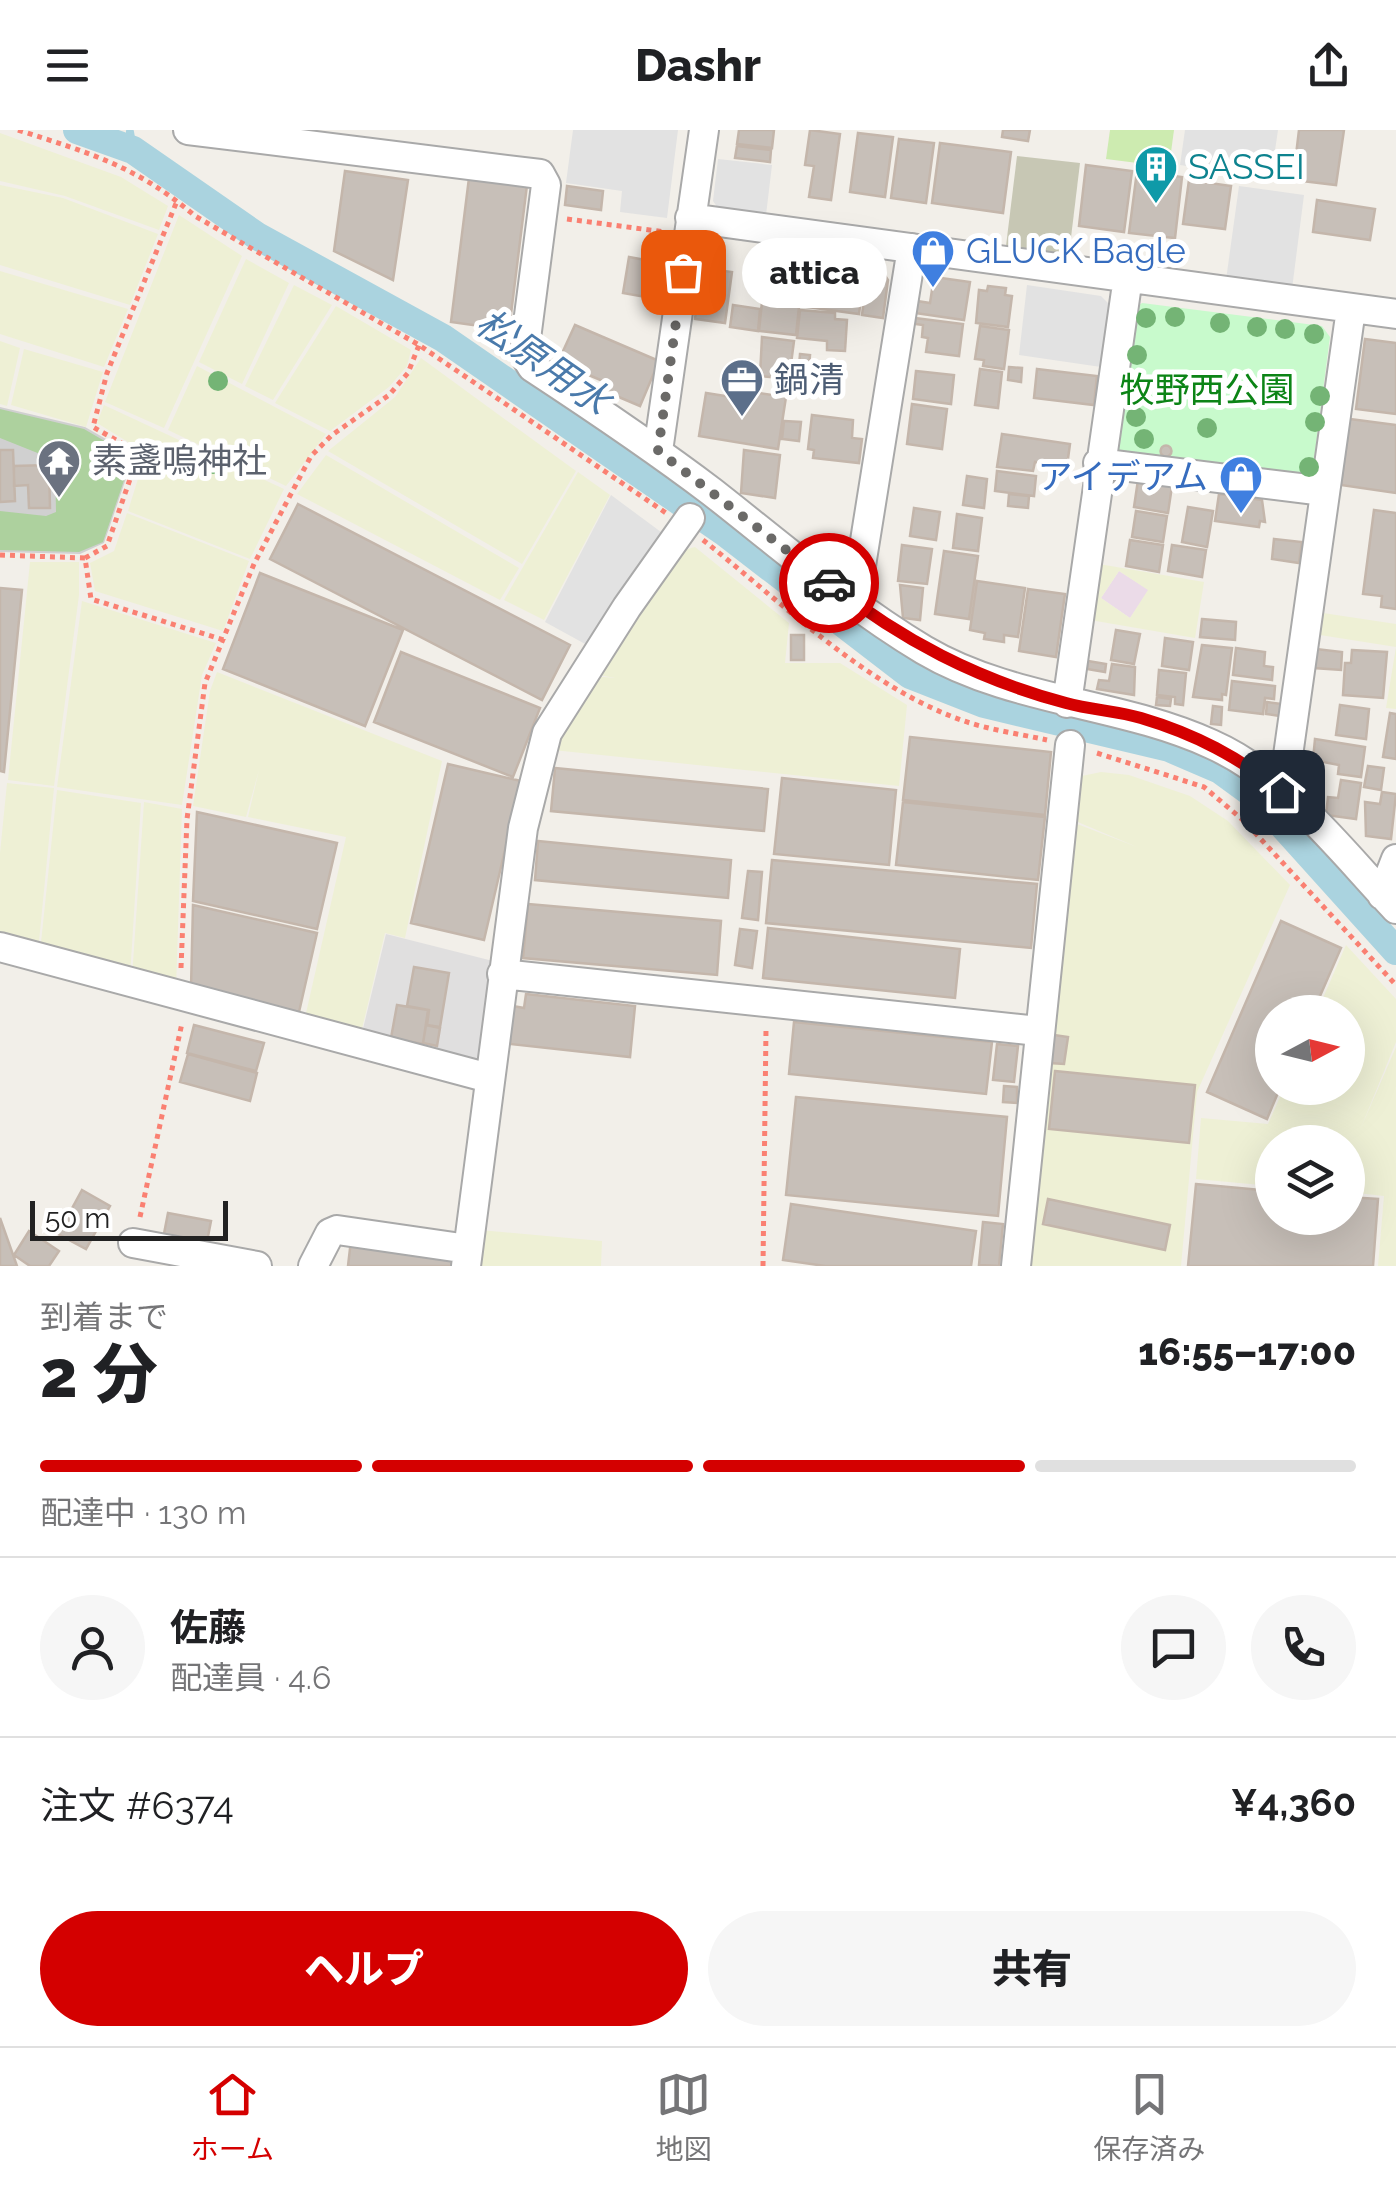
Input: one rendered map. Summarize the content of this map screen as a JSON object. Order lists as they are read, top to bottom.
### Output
{
  "water": ["松原用水"],
  "parks": ["牧野西公園"],
  "places": {
    "building": ["SASSEI"],
    "other": ["attica"],
    "shop": ["GLUCK Bagle", "アイデアム"],
    "office": ["鍋清"],
    "temple": ["素盞嗚神社"]
  },
  "scale_bar": "50 m",
  "north": "right",
  "page": {
    "header": "Dashr",
    "bubble": "attica",
    "scale": "50 m",
    "heading": ["2 分", "到着まで", "16:55–17:00"],
    "panel": [
      "佐藤",
      "配達員 · 4.6",
      "注文 #6374",
      "¥4,360"
    ],
    "bar": "配達中 · 130 m",
    "buttons": ["ヘルプ", "共有"],
    "tabs": ["ホーム", "地図", "保存済み"]
  }
}
